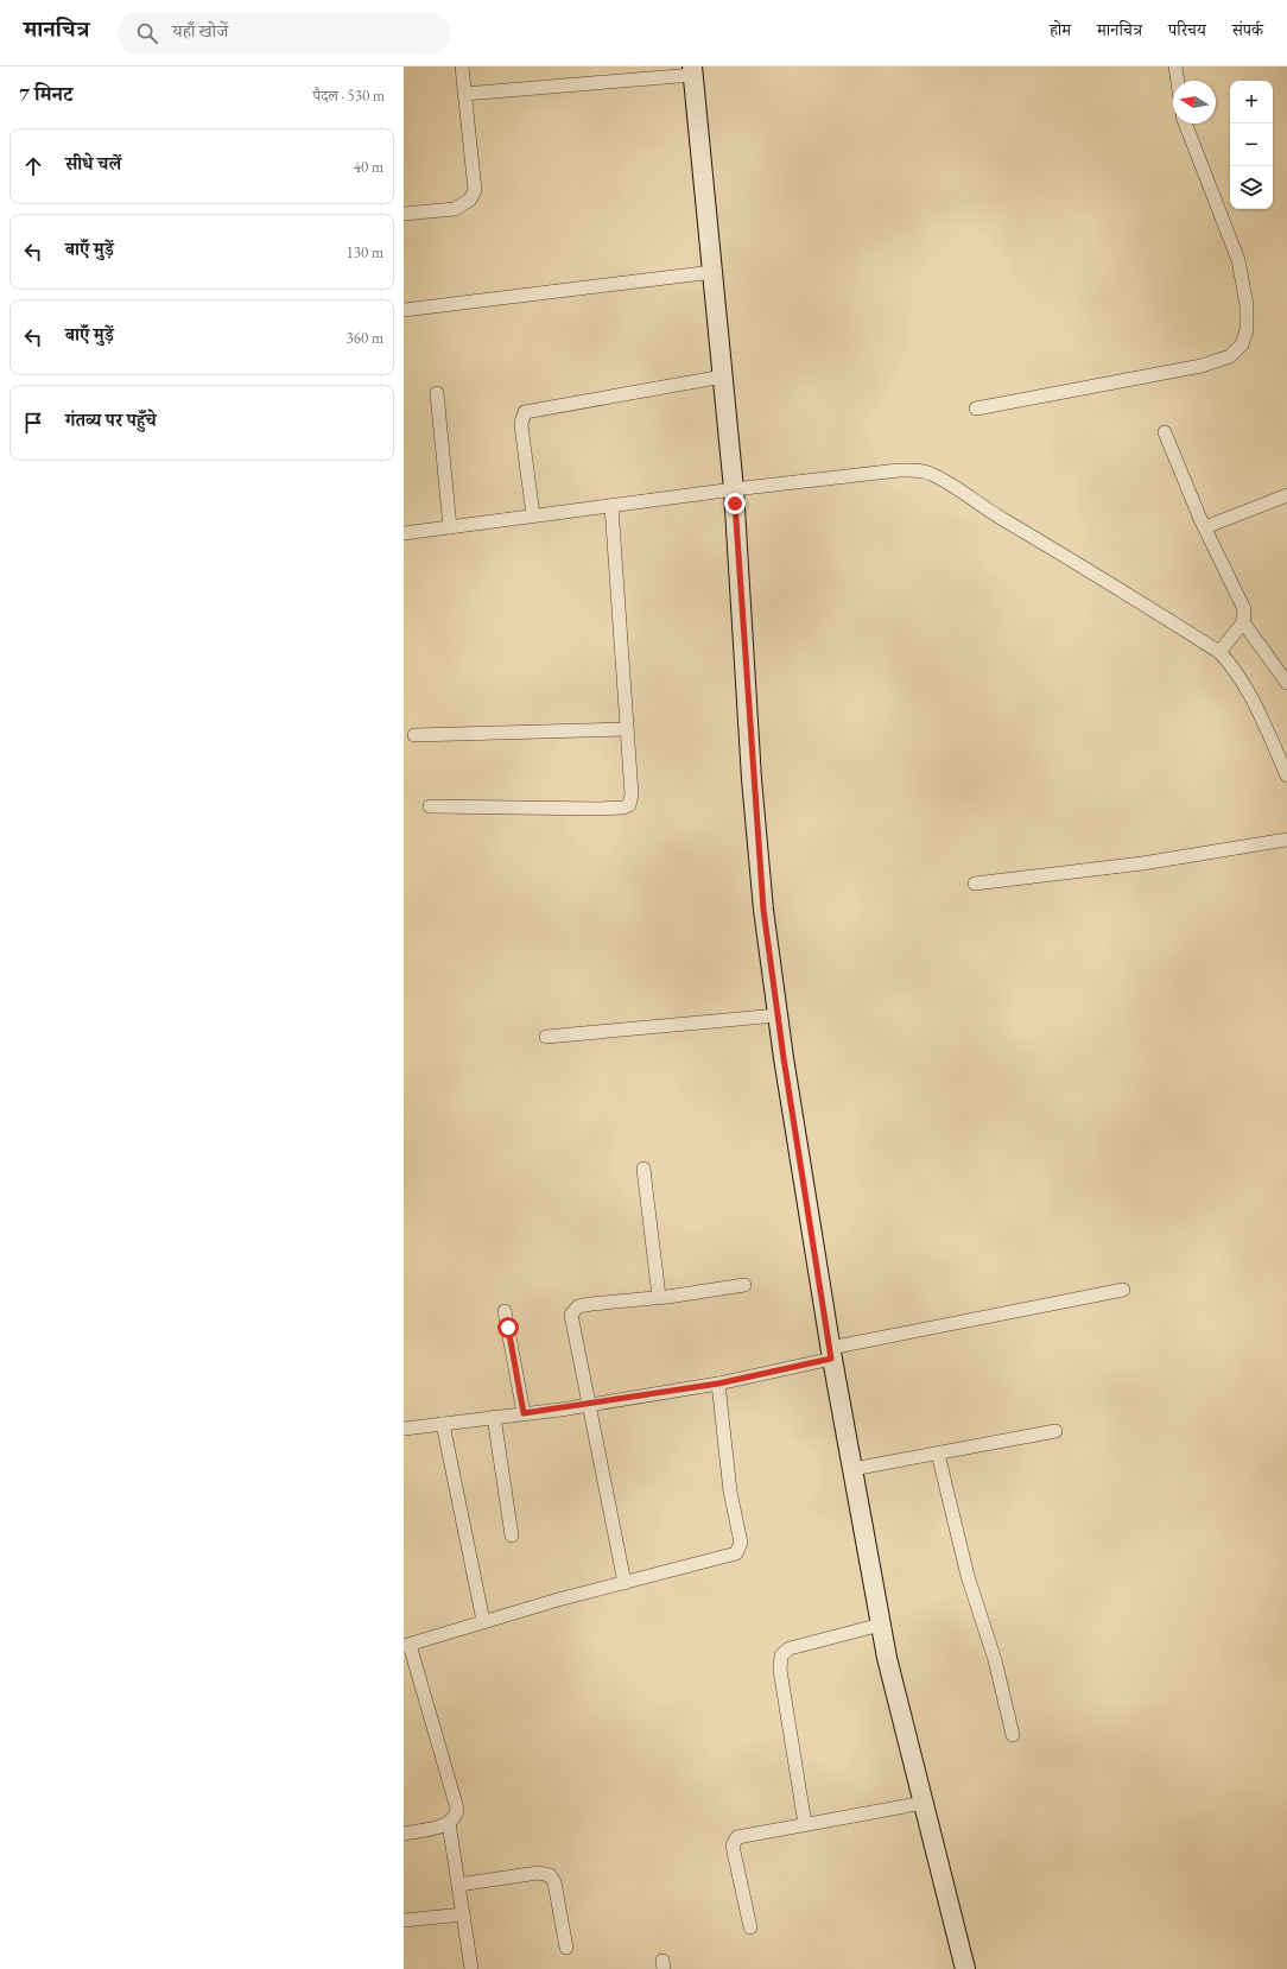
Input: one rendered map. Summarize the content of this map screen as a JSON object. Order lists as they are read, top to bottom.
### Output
{
  "north": "left",
  "page": {
    "header": "मानचित्र",
    "search": "यहाँ खोजें",
    "nav": [
      "होम",
      "मानचित्र",
      "परिचय",
      "संपर्क"
    ],
    "heading": ["7 मिनट", "पैदल · 530 m"],
    "map_buttons": ["+", "−"],
    "list": [
      ["सीधे चलें", "40 m"],
      ["बाएँ मुड़ें", "130 m"],
      ["बाएँ मुड़ें", "360 m"],
      "गंतव्य पर पहुँचे"
    ]
  }
}
